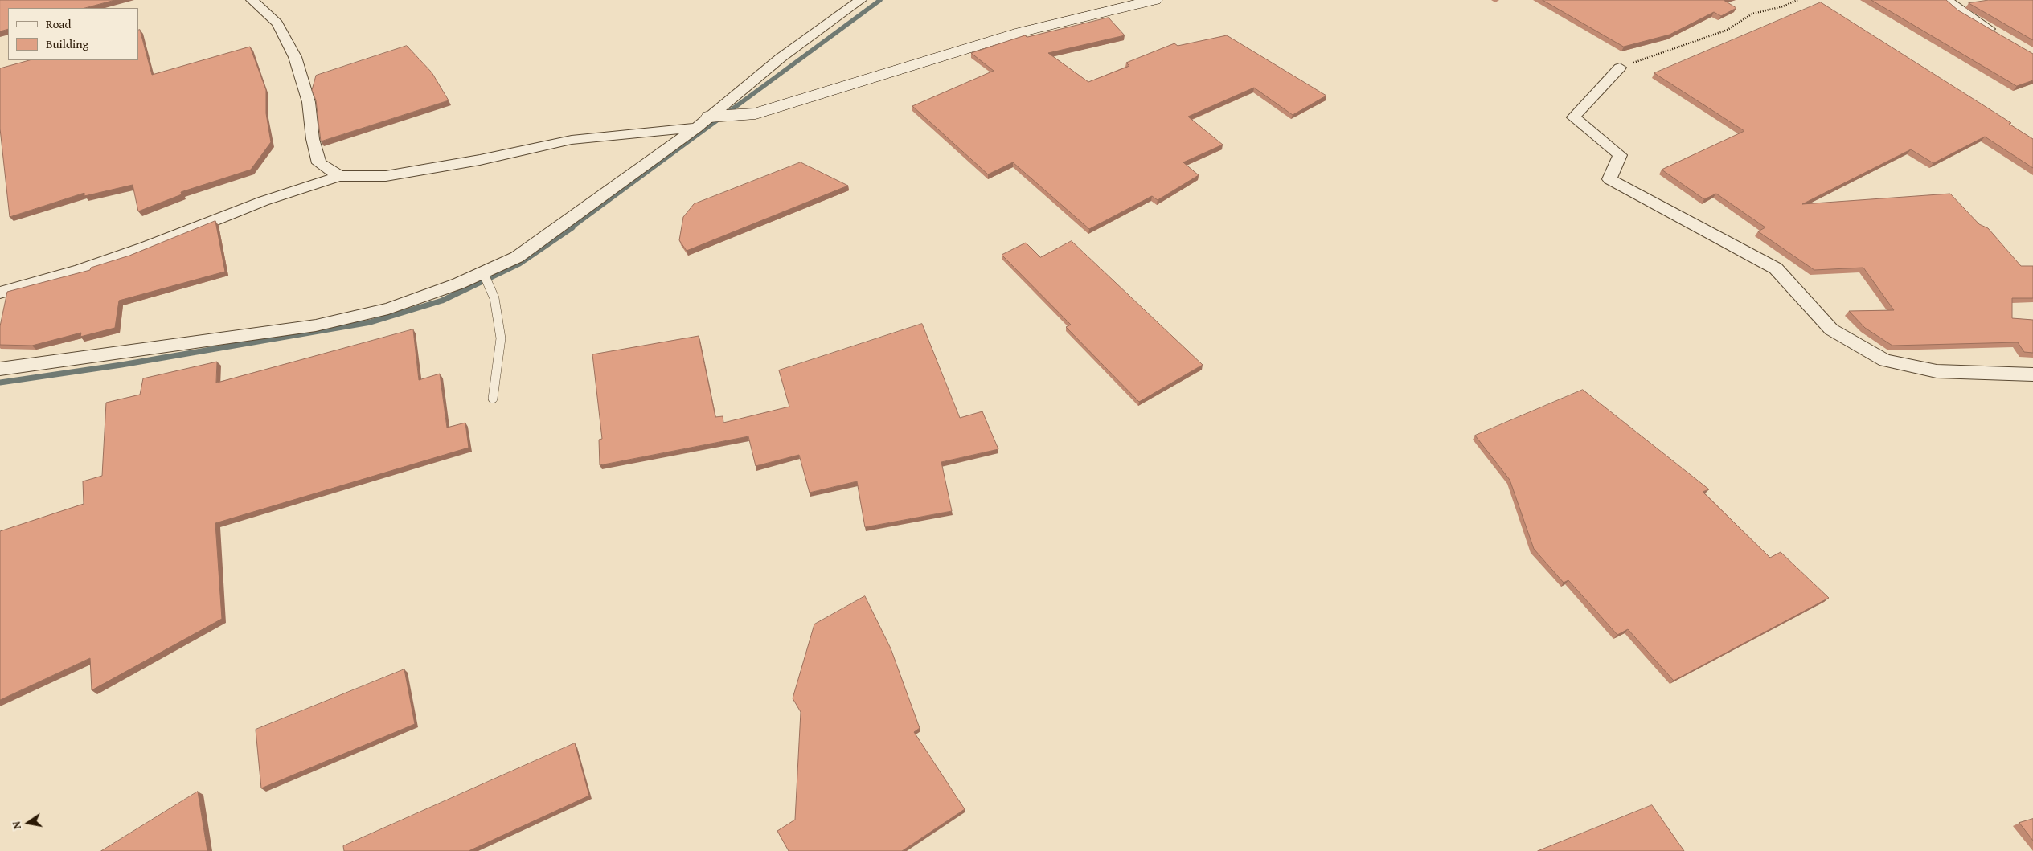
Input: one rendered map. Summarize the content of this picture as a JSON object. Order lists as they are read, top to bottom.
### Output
{
  "legend": ["Road", "Building"],
  "north": "left"
}
